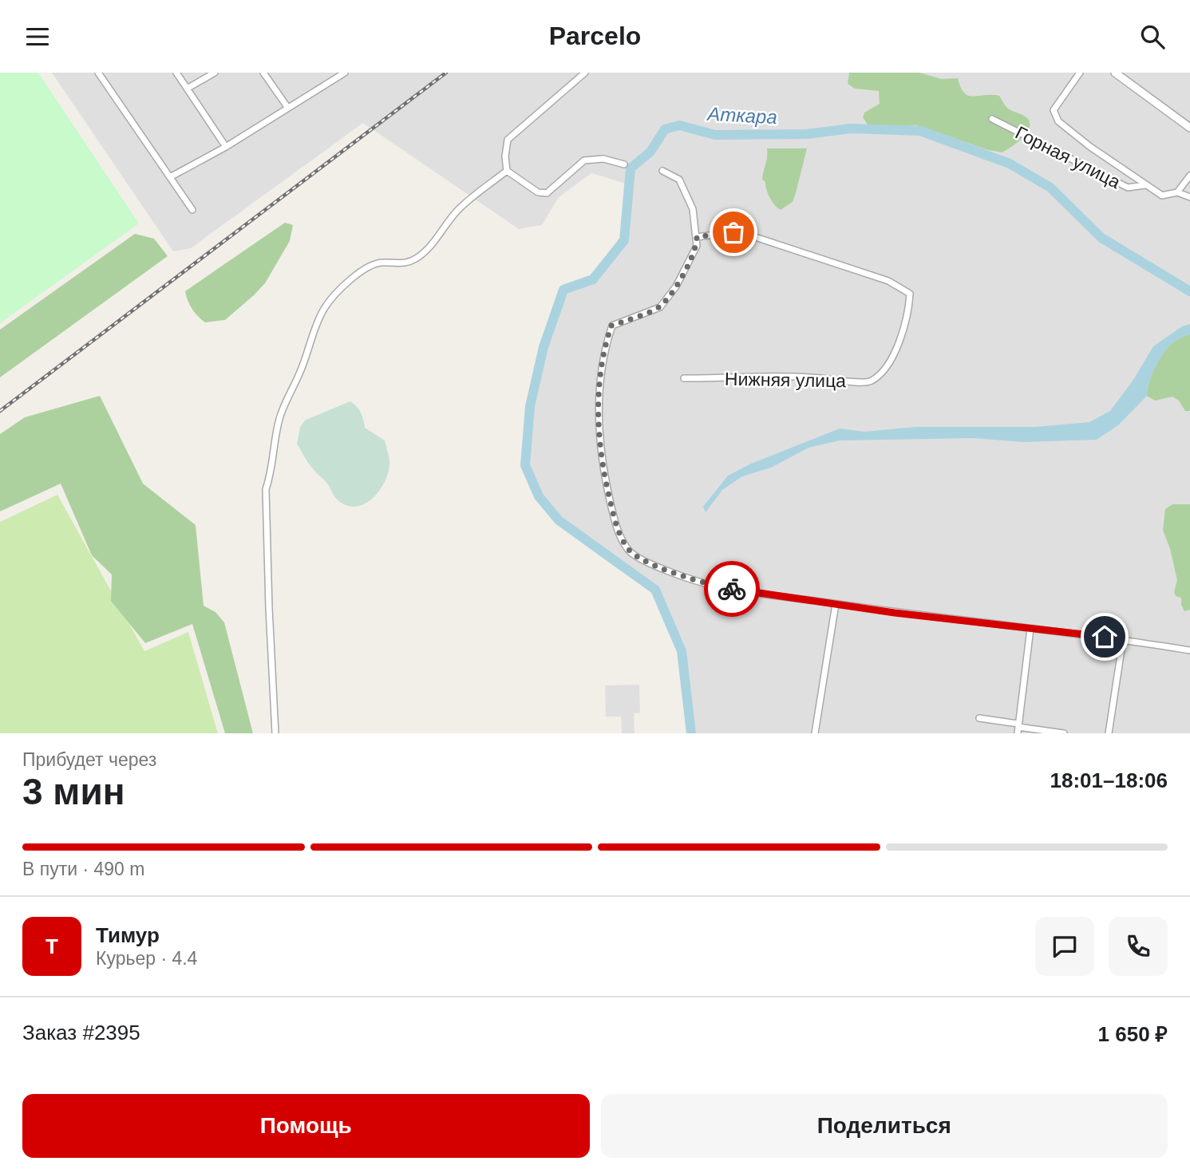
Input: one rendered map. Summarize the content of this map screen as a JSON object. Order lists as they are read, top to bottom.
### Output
{
  "streets": {
    "street": ["Горная улица", "Нижняя улица"]
  },
  "water": ["Аткара"],
  "page": {
    "header": "Parcelo",
    "heading": ["3 мин", "Прибудет через", "18:01–18:06"],
    "panel": [
      "Тимур",
      "Курьер · 4.4",
      "Заказ #2395",
      "1 650 ₽"
    ],
    "bar": "В пути · 490 m",
    "round": "Т",
    "buttons": ["Помощь", "Поделиться"]
  }
}
